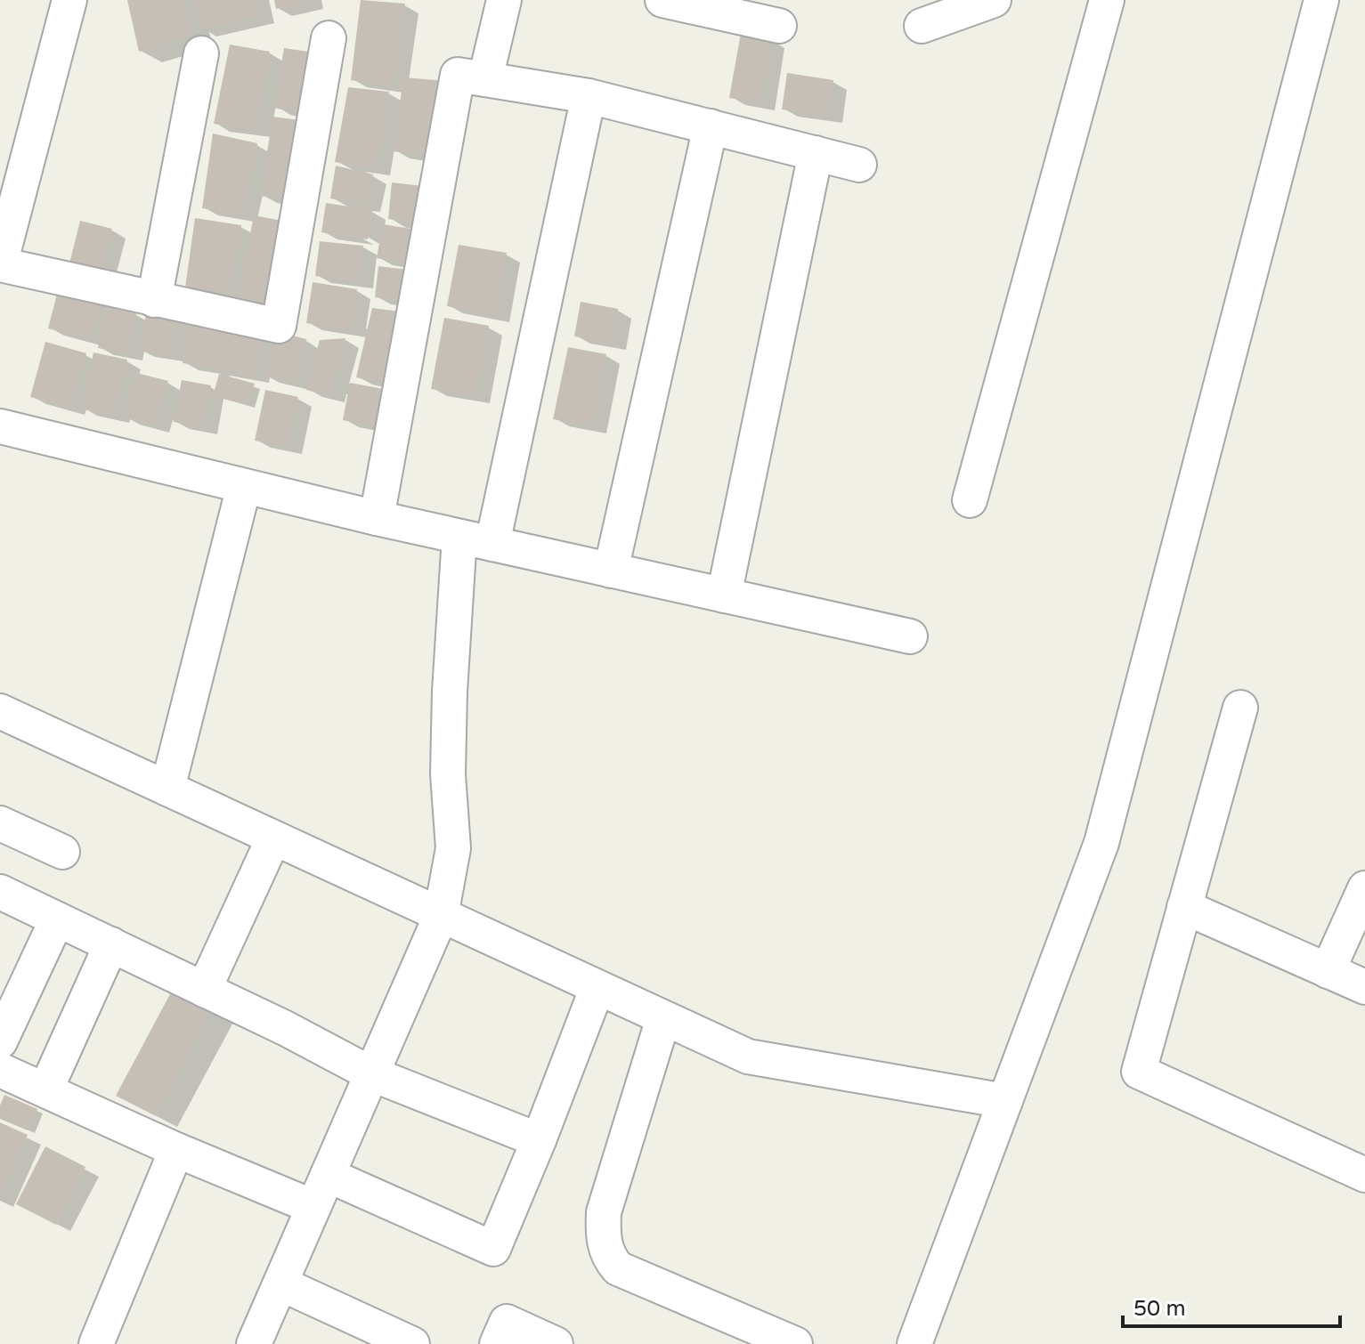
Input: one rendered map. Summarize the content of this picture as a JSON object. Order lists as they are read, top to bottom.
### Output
{
  "scale_bar": "50 m"
}
